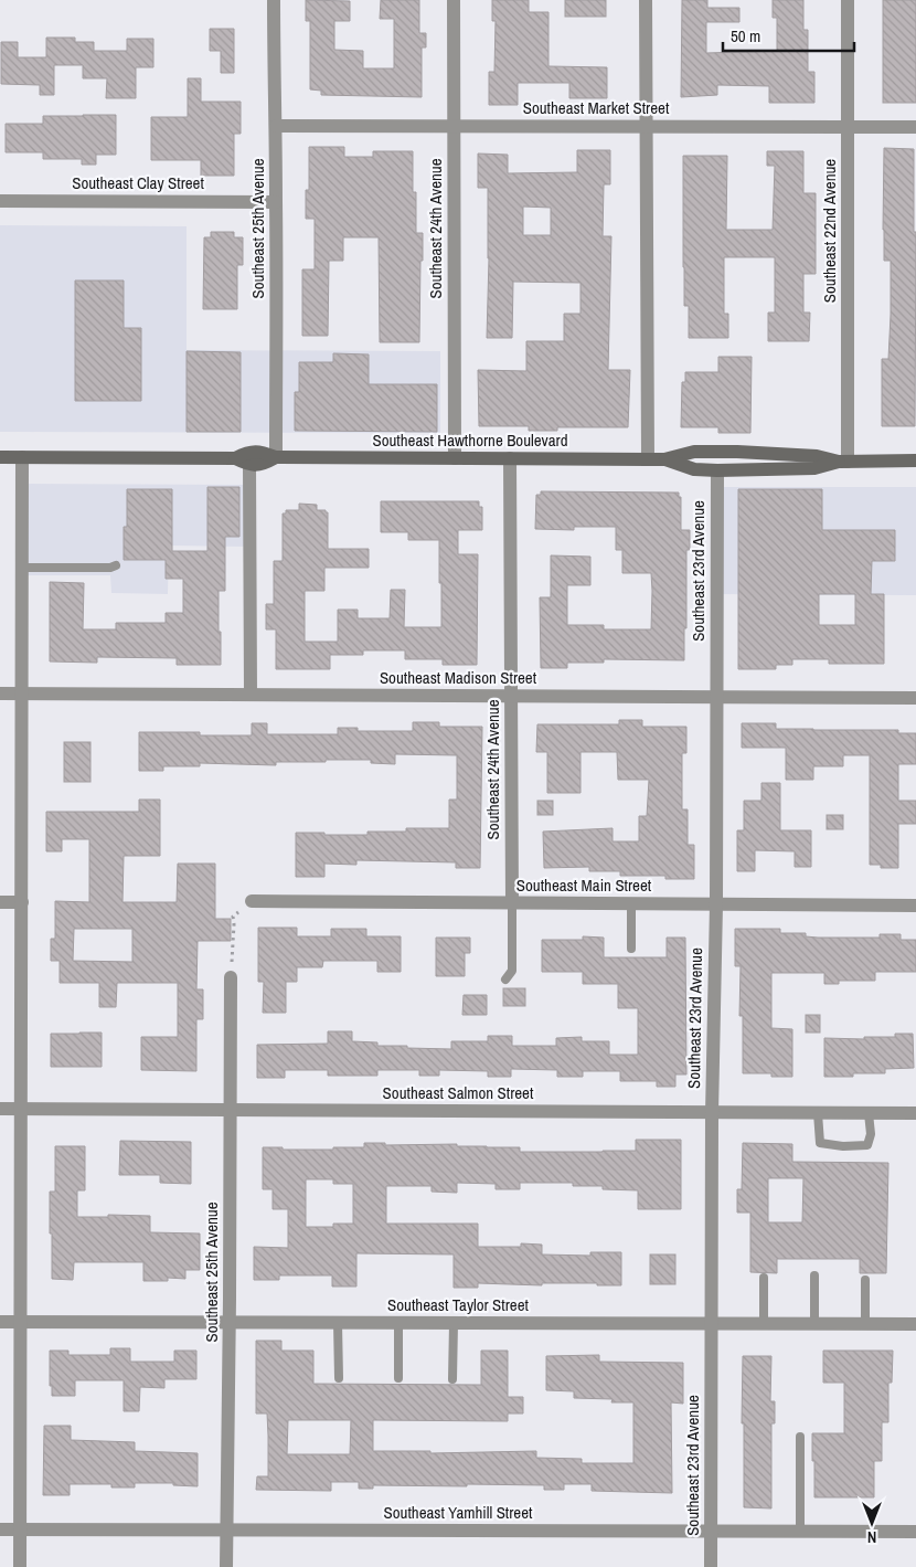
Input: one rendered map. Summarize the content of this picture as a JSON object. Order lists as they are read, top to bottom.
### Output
{
  "streets": {
    "main road": ["Southeast Hawthorne Boulevard"],
    "street": [
      "Southeast Market Street",
      "Southeast Clay Street",
      "Southeast 25th Avenue",
      "Southeast 24th Avenue",
      "Southeast 22nd Avenue",
      "Southeast 23rd Avenue",
      "Southeast Madison Street",
      "Southeast Main Street",
      "Southeast Salmon Street",
      "Southeast Taylor Street",
      "Southeast Yamhill Street"
    ]
  },
  "crossings": [
    ["Southeast Market Street", "Southeast 25th Avenue"],
    ["Southeast Market Street", "Southeast 24th Avenue"],
    ["Southeast Market Street", "Southeast 22nd Avenue"],
    ["Southeast Clay Street", "Southeast 25th Avenue"],
    ["Southeast 25th Avenue", "Southeast Hawthorne Boulevard"],
    ["Southeast 25th Avenue", "Southeast Salmon Street"],
    ["Southeast 25th Avenue", "Southeast Taylor Street"],
    ["Southeast 25th Avenue", "Southeast Yamhill Street"],
    ["Southeast 24th Avenue", "Southeast Hawthorne Boulevard"],
    ["Southeast 24th Avenue", "Southeast Madison Street"],
    ["Southeast 24th Avenue", "Southeast Main Street"],
    ["Southeast 22nd Avenue", "Southeast Hawthorne Boulevard"],
    ["Southeast Hawthorne Boulevard", "Southeast 23rd Avenue"],
    ["Southeast 23rd Avenue", "Southeast Madison Street"],
    ["Southeast 23rd Avenue", "Southeast Main Street"],
    ["Southeast 23rd Avenue", "Southeast Salmon Street"],
    ["Southeast 23rd Avenue", "Southeast Taylor Street"],
    ["Southeast 23rd Avenue", "Southeast Yamhill Street"]
  ],
  "scale_bar": "50 m",
  "north": "bottom"
}
